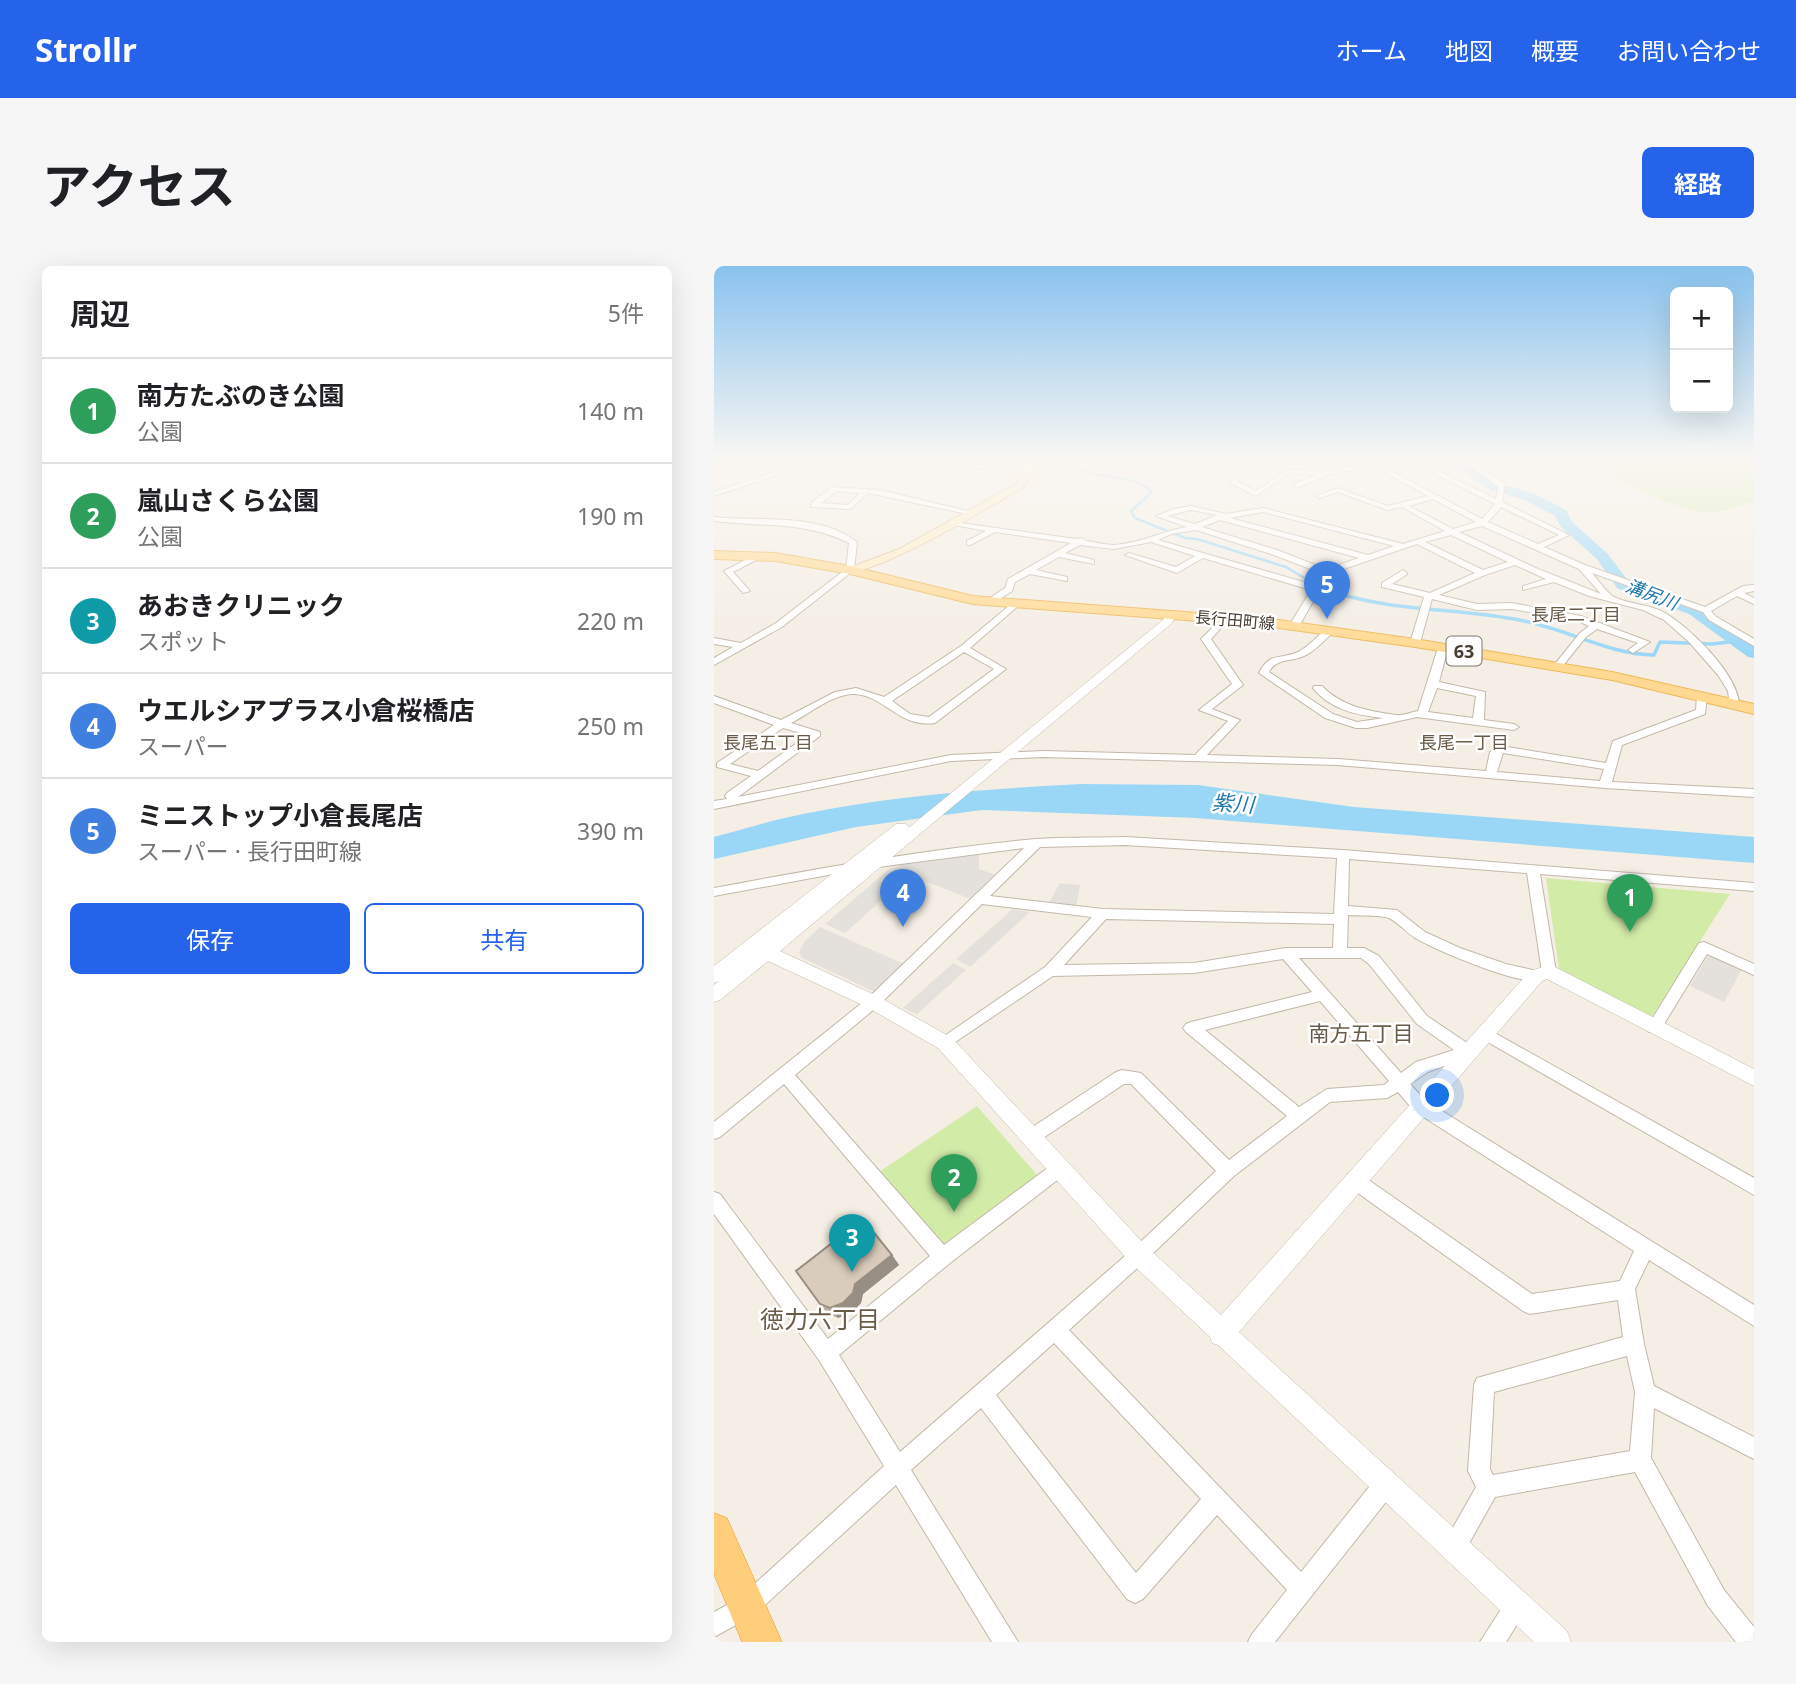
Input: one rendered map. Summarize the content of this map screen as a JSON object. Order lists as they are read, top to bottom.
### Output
{
  "streets": {
    "main road": ["長行田町線", "63"]
  },
  "districts": [
    "長尾二丁目",
    "長尾五丁目",
    "長尾一丁目",
    "南方五丁目",
    "徳力六丁目"
  ],
  "water": ["溝尻川", "紫川"],
  "page": {
    "header": "Strollr",
    "nav": [
      "ホーム",
      "地図",
      "概要",
      "お問い合わせ"
    ],
    "title": "アクセス",
    "buttons": [
      "経路",
      ["保存", "共有"]
    ],
    "heading": ["周辺", "5件"],
    "map_buttons": ["+", "−"],
    "list": [
      {
        "mark": "1",
        "name": "南方たぶのき公園",
        "note": "公園",
        "value": "140 m"
      },
      {
        "mark": "2",
        "name": "嵐山さくら公園",
        "note": "公園",
        "value": "190 m"
      },
      {
        "mark": "3",
        "name": "あおきクリニック",
        "note": "スポット",
        "value": "220 m"
      },
      {
        "mark": "4",
        "name": "ウエルシアプラス小倉桜橋店",
        "note": "スーパー",
        "value": "250 m"
      },
      {
        "mark": "5",
        "name": "ミニストップ小倉長尾店",
        "note": "スーパー · 長行田町線",
        "value": "390 m"
      }
    ],
    "pins": [
      "5",
      "4",
      "1",
      "2",
      "3"
    ]
  }
}
